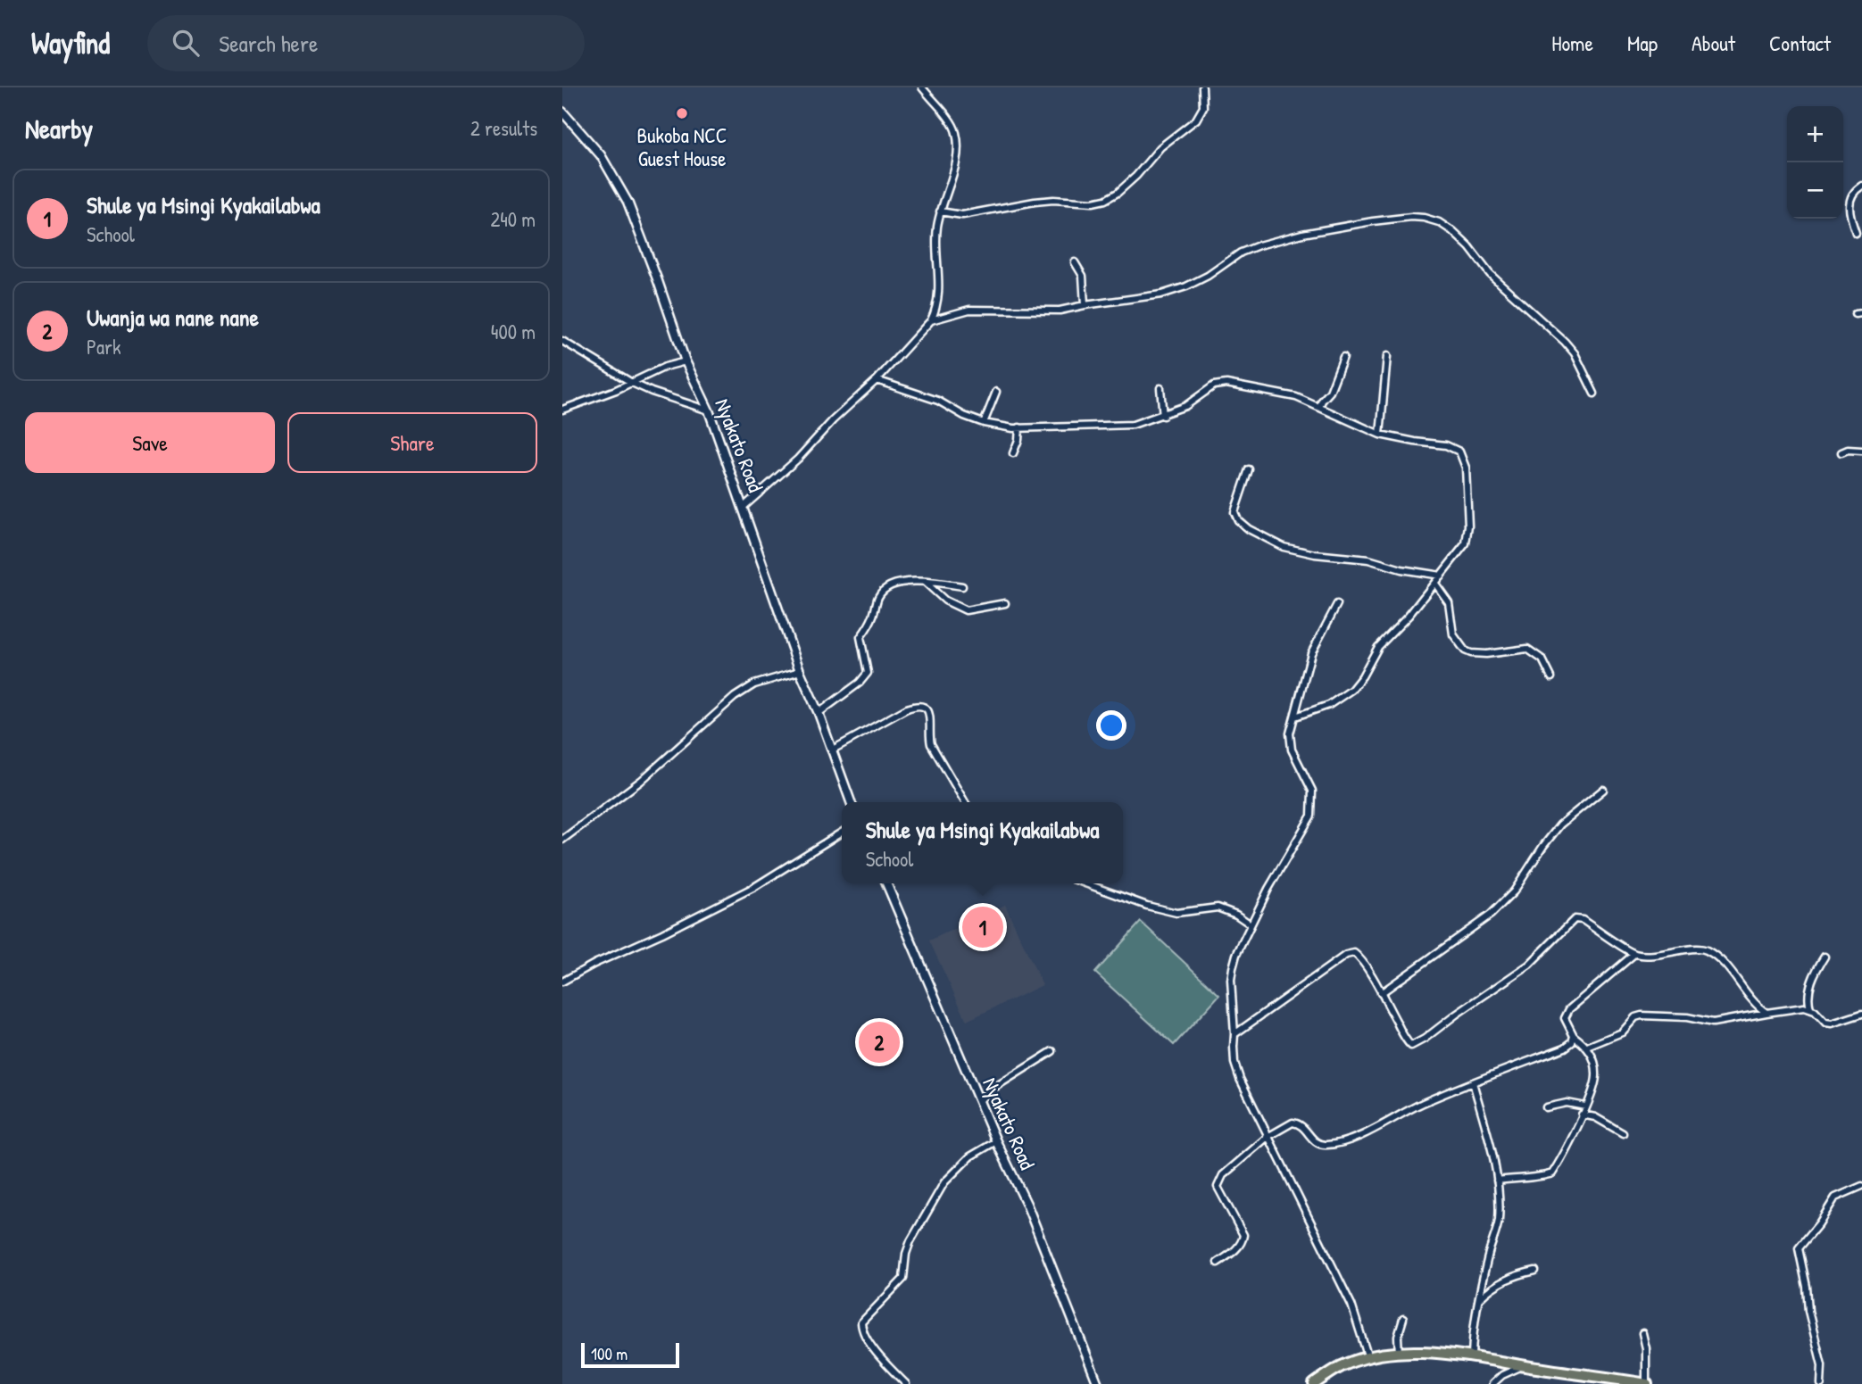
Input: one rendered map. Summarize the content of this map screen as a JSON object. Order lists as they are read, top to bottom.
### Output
{
  "streets": {
    "street": ["Nyakato Road"]
  },
  "places": ["Bukoba NCC Guest House"],
  "scale_bar": "100 m",
  "page": {
    "header": "Wayfind",
    "search": "Search here",
    "nav": [
      "Home",
      "Map",
      "About",
      "Contact"
    ],
    "heading": ["Nearby", "2 results"],
    "map_buttons": ["+", "−"],
    "list": [
      {
        "mark": "1",
        "name": "Shule ya Msingi Kyakailabwa",
        "note": "School",
        "value": "240 m"
      },
      {
        "mark": "2",
        "name": "Uwanja wa nane nane",
        "note": "Park",
        "value": "400 m"
      }
    ],
    "buttons": ["Save", "Share"],
    "popup": ["Shule ya Msingi Kyakailabwa", "School"],
    "pins": ["1", "2"],
    "scale": "100 m"
  }
}
